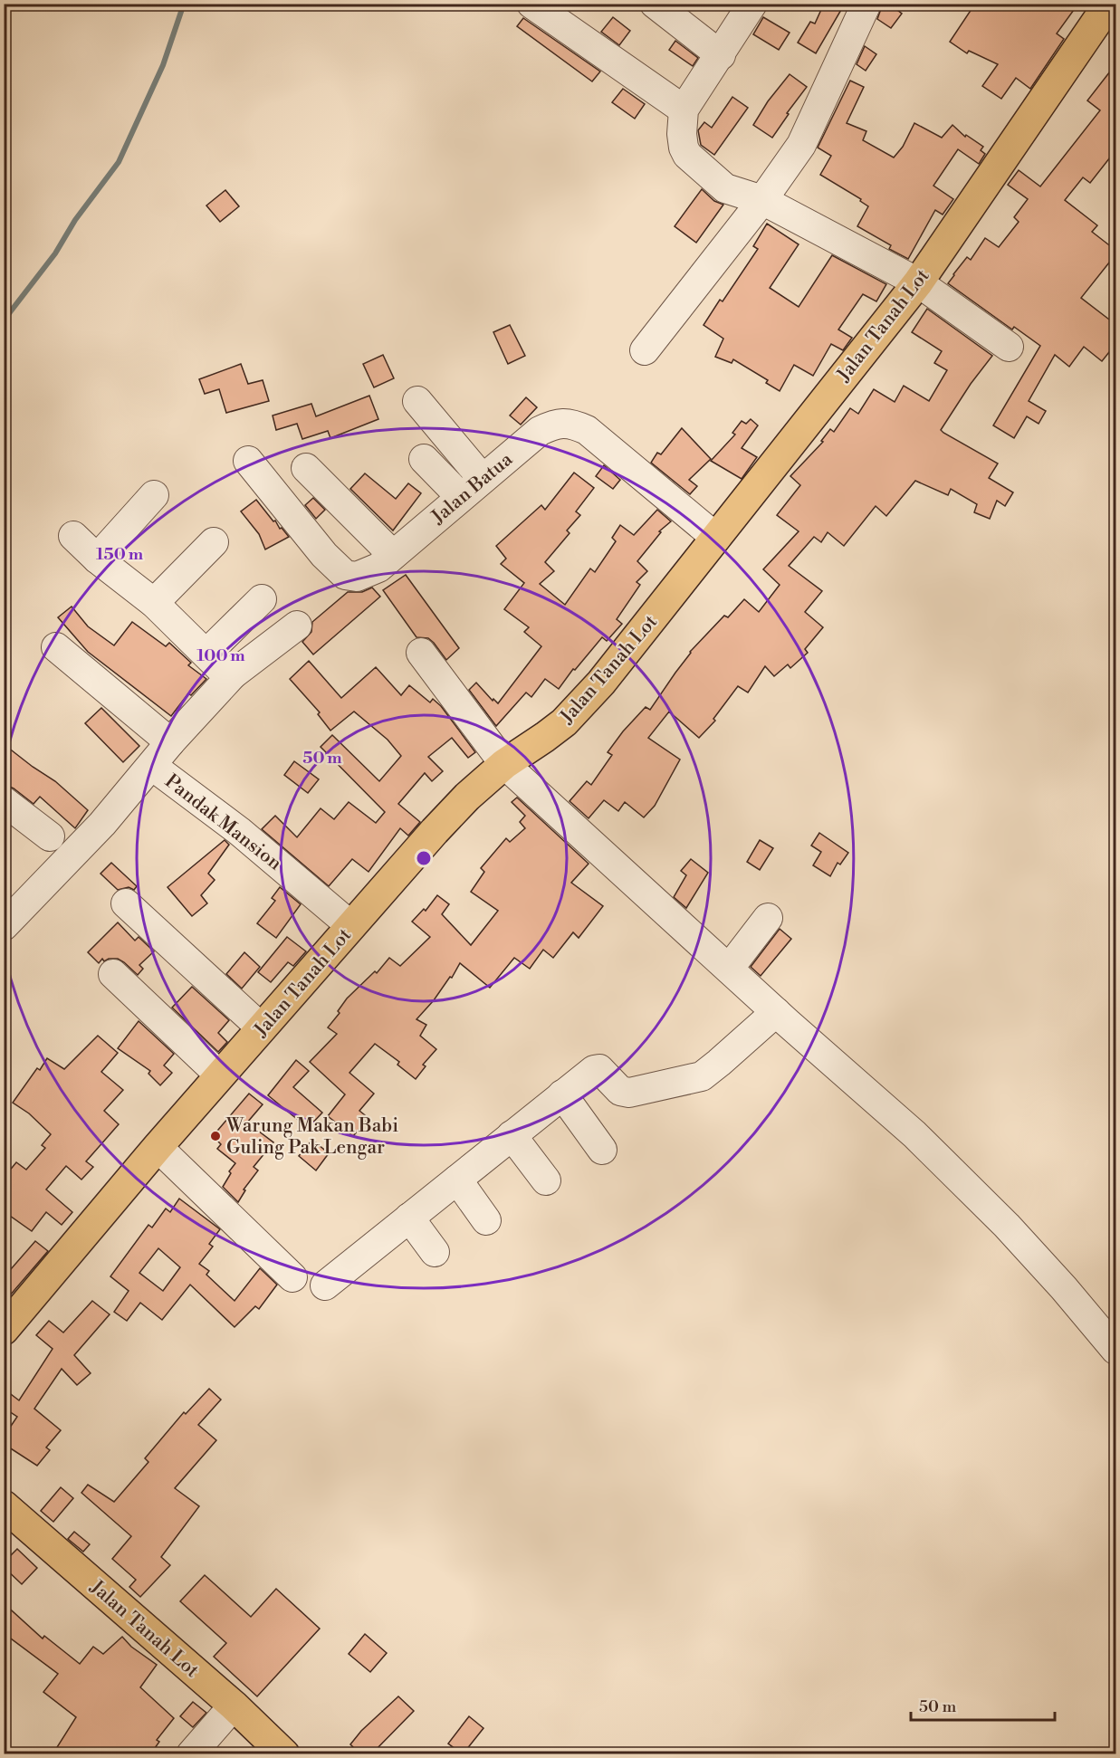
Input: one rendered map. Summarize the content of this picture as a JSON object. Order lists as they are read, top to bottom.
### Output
{
  "streets": {
    "main road": ["Jalan Tanah Lot"],
    "street": ["Jalan Batua", "Pandak Mansion"]
  },
  "crossings": [
    ["Jalan Tanah Lot", "Jalan Batua"],
    ["Jalan Tanah Lot", "Pandak Mansion"]
  ],
  "places": ["Warung Makan Babi Guling Pak Lengar"],
  "scale_bar": "50 m",
  "rings": ["150 m", "100 m", "50 m"]
}
